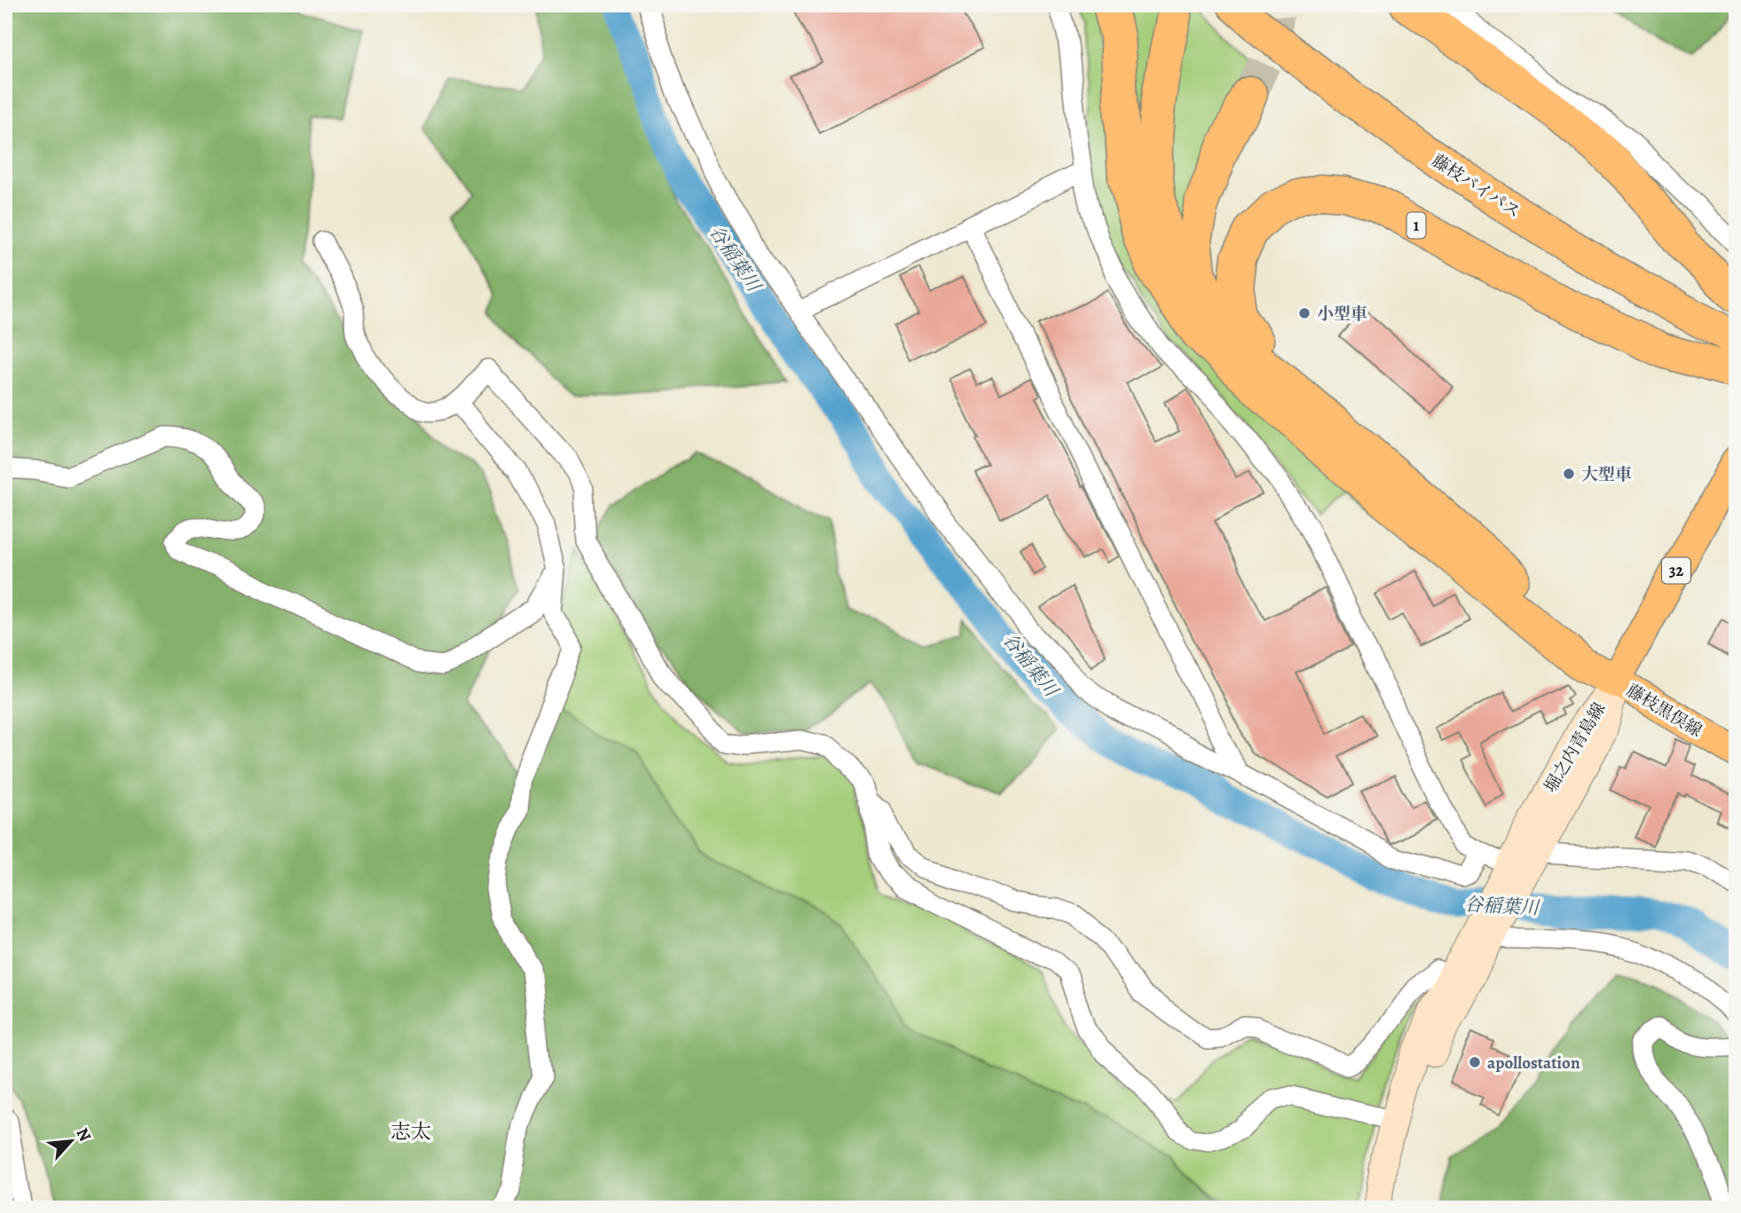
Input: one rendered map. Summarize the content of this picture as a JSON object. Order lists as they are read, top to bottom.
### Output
{
  "streets": {
    "highway": ["藤枝バイパス", "1"],
    "main road": ["32", "藤枝黒俣線", "堀之内青島線"]
  },
  "crossings": [
    ["1", "藤枝黒俣線"],
    ["1", "堀之内青島線"],
    ["藤枝黒俣線", "堀之内青島線"]
  ],
  "districts": ["志太"],
  "water": ["谷稲葉川"],
  "places": ["小型車", "大型車", "apollostation"],
  "north": "top right"
}
